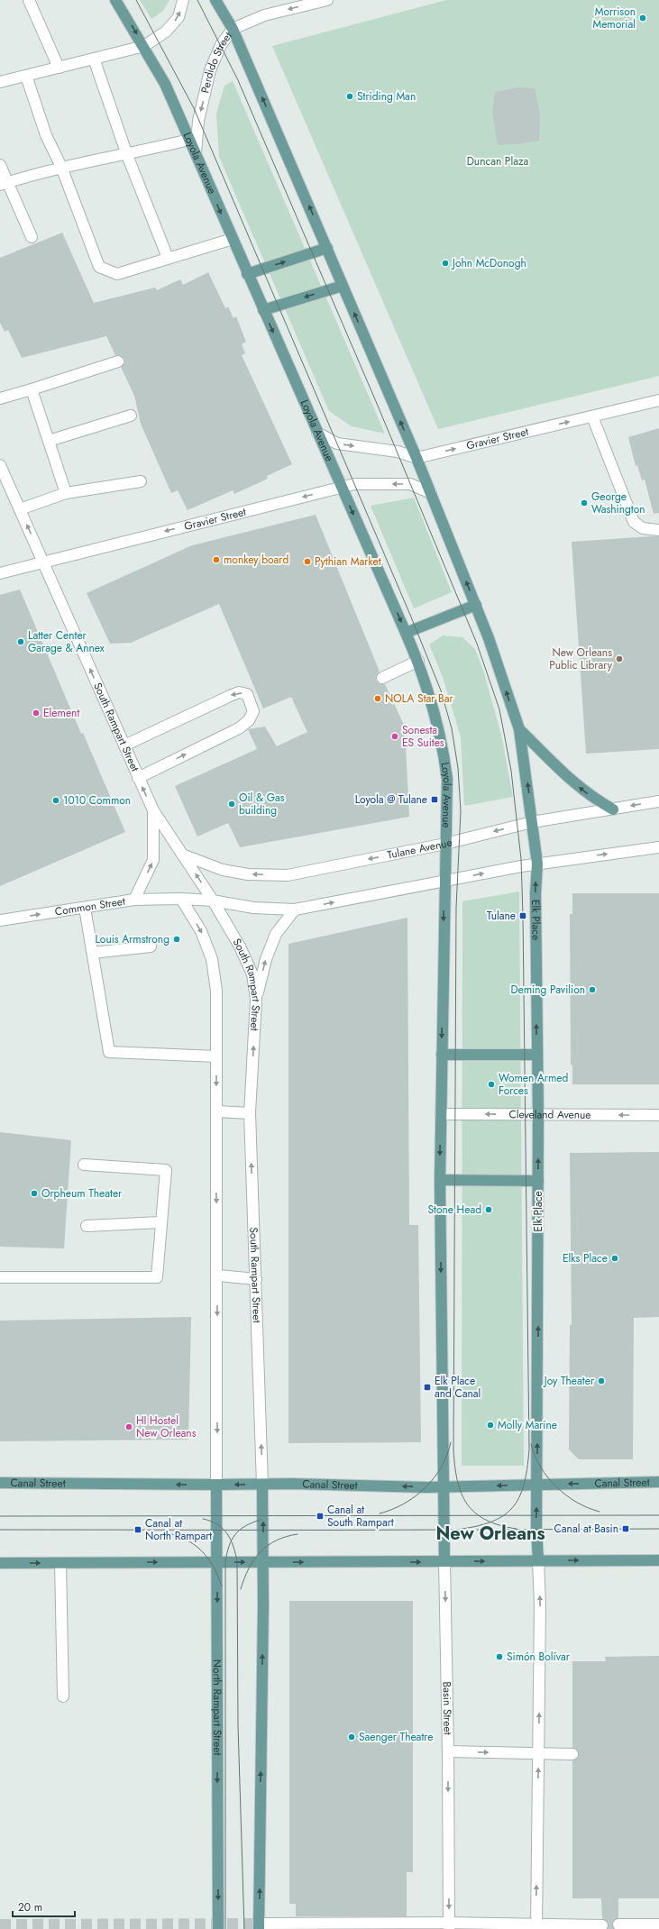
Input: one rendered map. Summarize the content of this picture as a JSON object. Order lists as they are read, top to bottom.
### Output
{
  "streets": {
    "main road": [
      "Loyola Avenue",
      "South Rampart Street",
      "Elk Place",
      "Canal Street",
      "North Rampart Street",
      "Basin Street"
    ],
    "street": [
      "Perdido Street",
      "Gravier Street",
      "Tulane Avenue",
      "Common Street",
      "Cleveland Avenue"
    ]
  },
  "crossings": [
    ["Perdido Street", "Loyola Avenue"],
    ["Loyola Avenue", "Gravier Street"],
    ["Loyola Avenue", "Tulane Avenue"],
    ["Gravier Street", "South Rampart Street"],
    ["South Rampart Street", "Tulane Avenue"],
    ["South Rampart Street", "Canal Street"],
    ["Elk Place", "Cleveland Avenue"],
    ["Elk Place", "Canal Street"],
    ["Canal Street", "North Rampart Street"],
    ["Canal Street", "Basin Street"]
  ],
  "one_way": [
    "Perdido Street",
    "Common Street",
    "Cleveland Avenue",
    "Basin Street"
  ],
  "districts": ["New Orleans"],
  "parks": ["Duncan Plaza"],
  "places": {
    "other": [
      "Morrison Memorial",
      "Striding Man",
      "John McDonogh",
      "George Washington",
      "monkey board",
      "Pythian Market",
      "Latter Center Garage & Annex",
      "New Orleans Public Library",
      "NOLA Star Bar",
      "Element",
      "Sonesta ES Suites",
      "1010 Common",
      "Oil & Gas building",
      "Louis Armstrong",
      "Deming Pavilion",
      "Women Armed Forces",
      "Orpheum Theater",
      "Stone Head",
      "Elks Place",
      "Joy Theater",
      "Molly Marine",
      "HI Hostel New Orleans",
      "Simón Bolívar",
      "Saenger Theatre"
    ],
    "transit": [
      "Loyola @ Tulane",
      "Tulane",
      "Elk Place and Canal",
      "Canal at South Rampart",
      "Canal at Basin",
      "Canal at North Rampart"
    ]
  },
  "scale_bar": "20 m"
}
